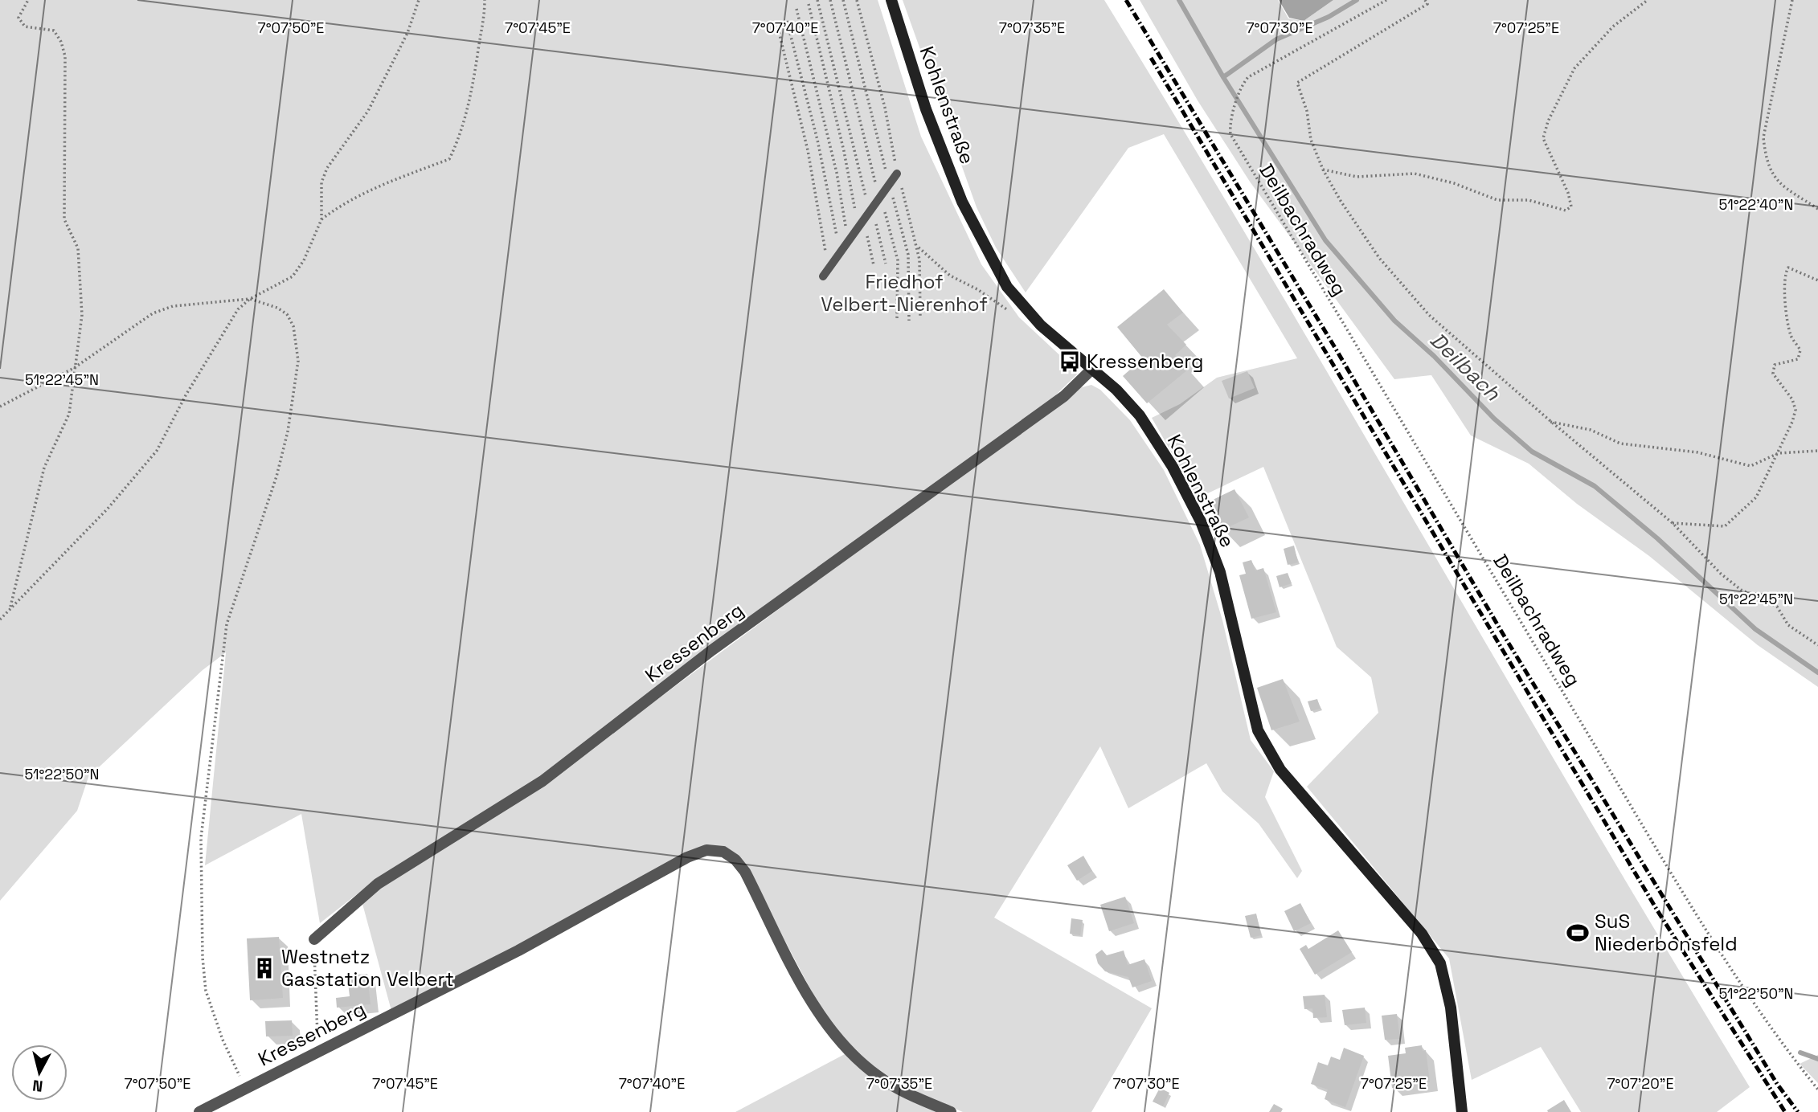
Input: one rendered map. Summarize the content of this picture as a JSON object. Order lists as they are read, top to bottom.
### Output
{
  "streets": {
    "main road": ["Kohlenstraße"],
    "street": ["Kressenberg"],
    "path": ["Deilbachradweg"]
  },
  "crossings": [
    ["Kohlenstraße", "Kressenberg"]
  ],
  "water": ["Deilbach"],
  "parks": ["Friedhof Velbert-Nierenhof"],
  "places": {
    "bus stop": ["Kressenberg"],
    "sports": ["SuS Niederbonsfeld"],
    "building": ["Westnetz Gasstation Velbert"]
  },
  "north": "bottom",
  "coordinates": [
    "7°07'50\"E",
    "7°07'45\"E",
    "7°07'40\"E",
    "7°07'35\"E",
    "7°07'30\"E",
    "7°07'25\"E",
    "51°22'40\"N",
    "51°22'45\"N",
    "51°22'50\"N",
    "7°07'20\"E"
  ]
}
